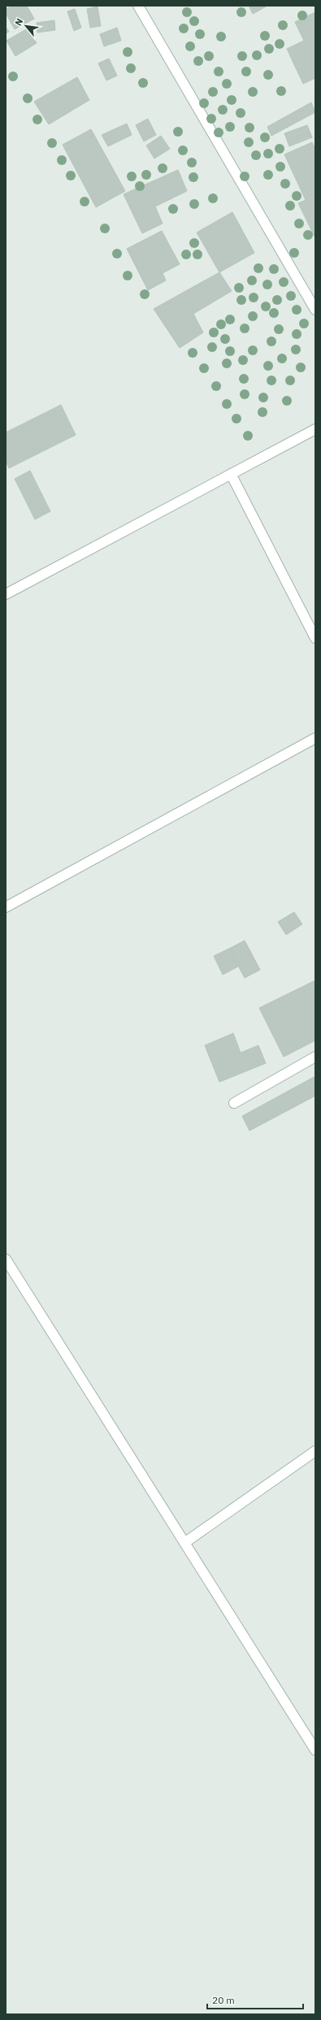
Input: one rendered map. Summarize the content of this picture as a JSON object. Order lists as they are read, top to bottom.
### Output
{
  "scale_bar": "20 m",
  "north": "top left"
}
